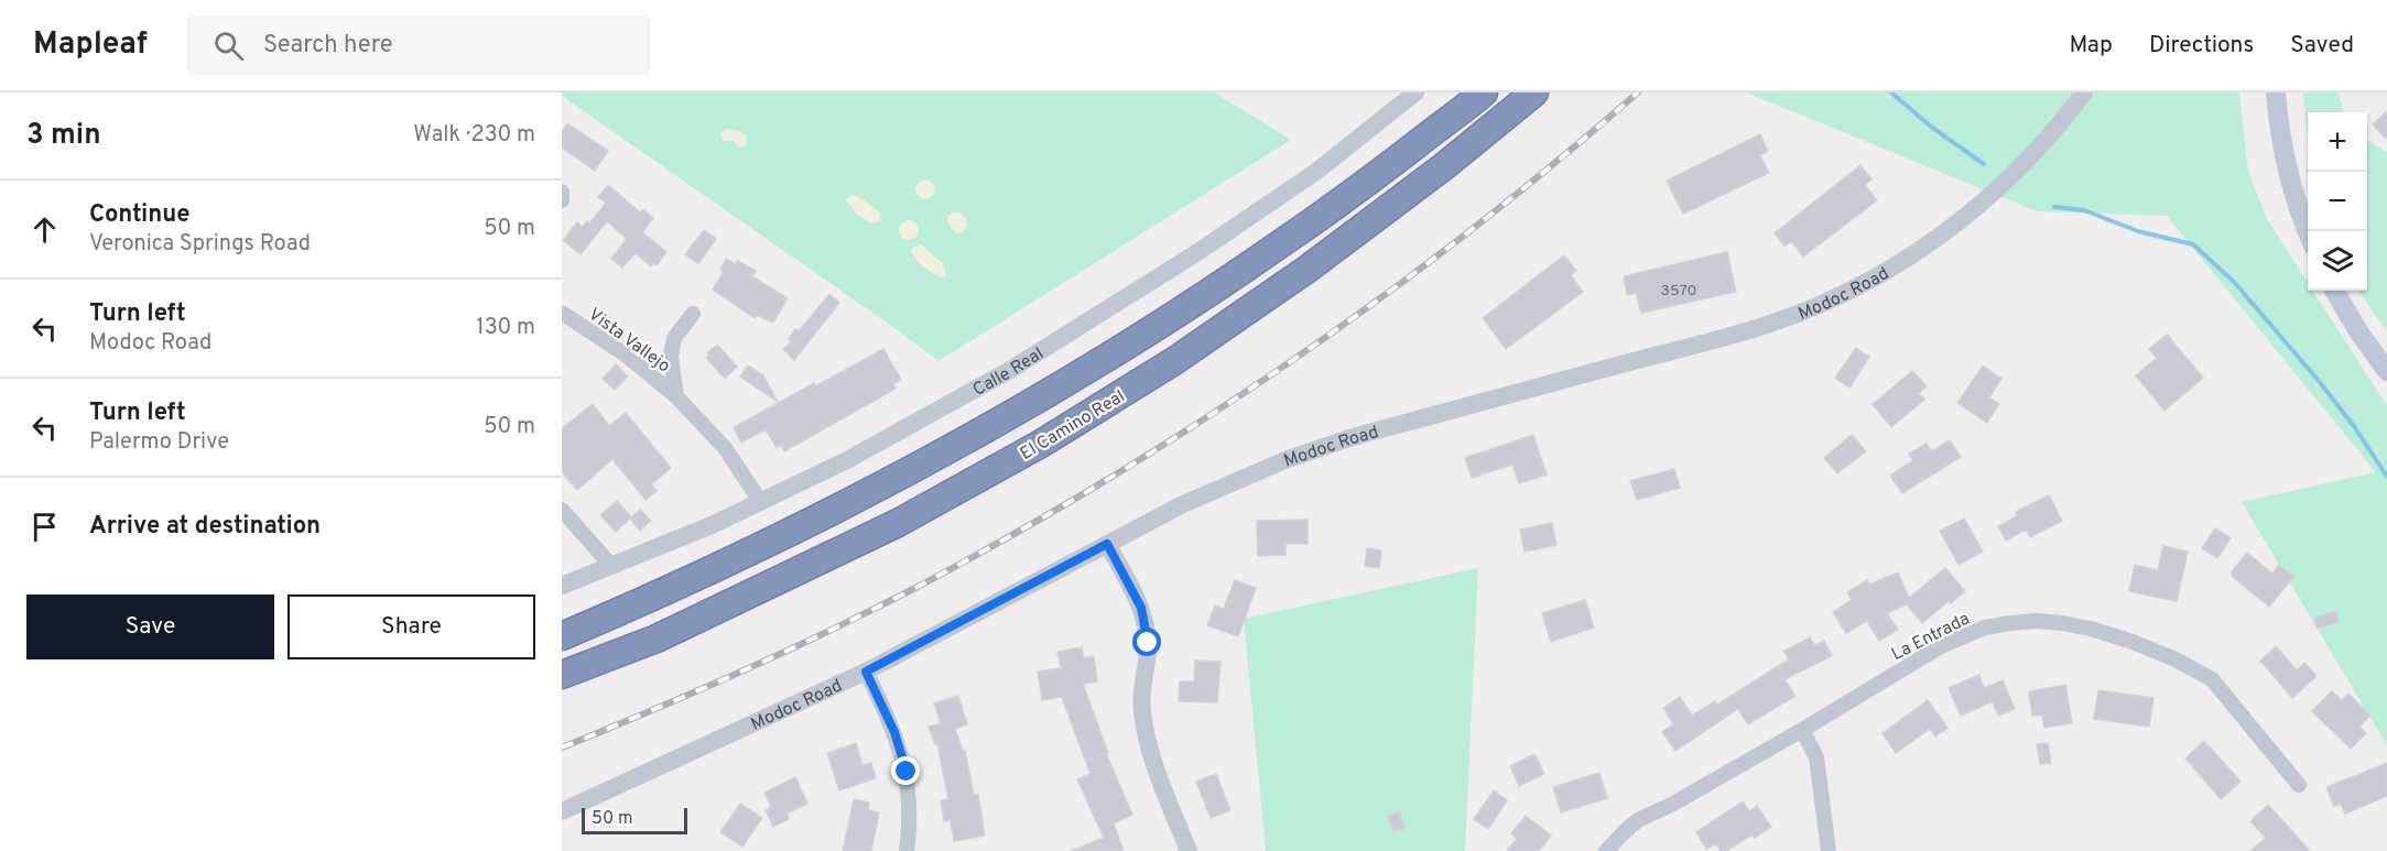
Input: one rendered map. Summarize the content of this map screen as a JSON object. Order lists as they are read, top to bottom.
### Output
{
  "streets": {
    "highway": ["El Camino Real"],
    "street": [
      "Modoc Road",
      "Vista Vallejo",
      "Calle Real",
      "La Entrada"
    ]
  },
  "crossings": [
    ["Vista Vallejo", "Calle Real"]
  ],
  "house_numbers": ["3570"],
  "scale_bar": "50 m",
  "page": {
    "header": "Mapleaf",
    "search": "Search here",
    "nav": ["Map", "Directions", "Saved"],
    "heading": ["3 min", "Walk · 230 m"],
    "map_buttons": ["+", "−"],
    "list": [
      ["Continue", "Veronica Springs Road", "50 m"],
      ["Turn left", "Modoc Road", "130 m"],
      ["Turn left", "Palermo Drive", "50 m"],
      "Arrive at destination"
    ],
    "buttons": ["Save", "Share"],
    "scale": "50 m"
  }
}
